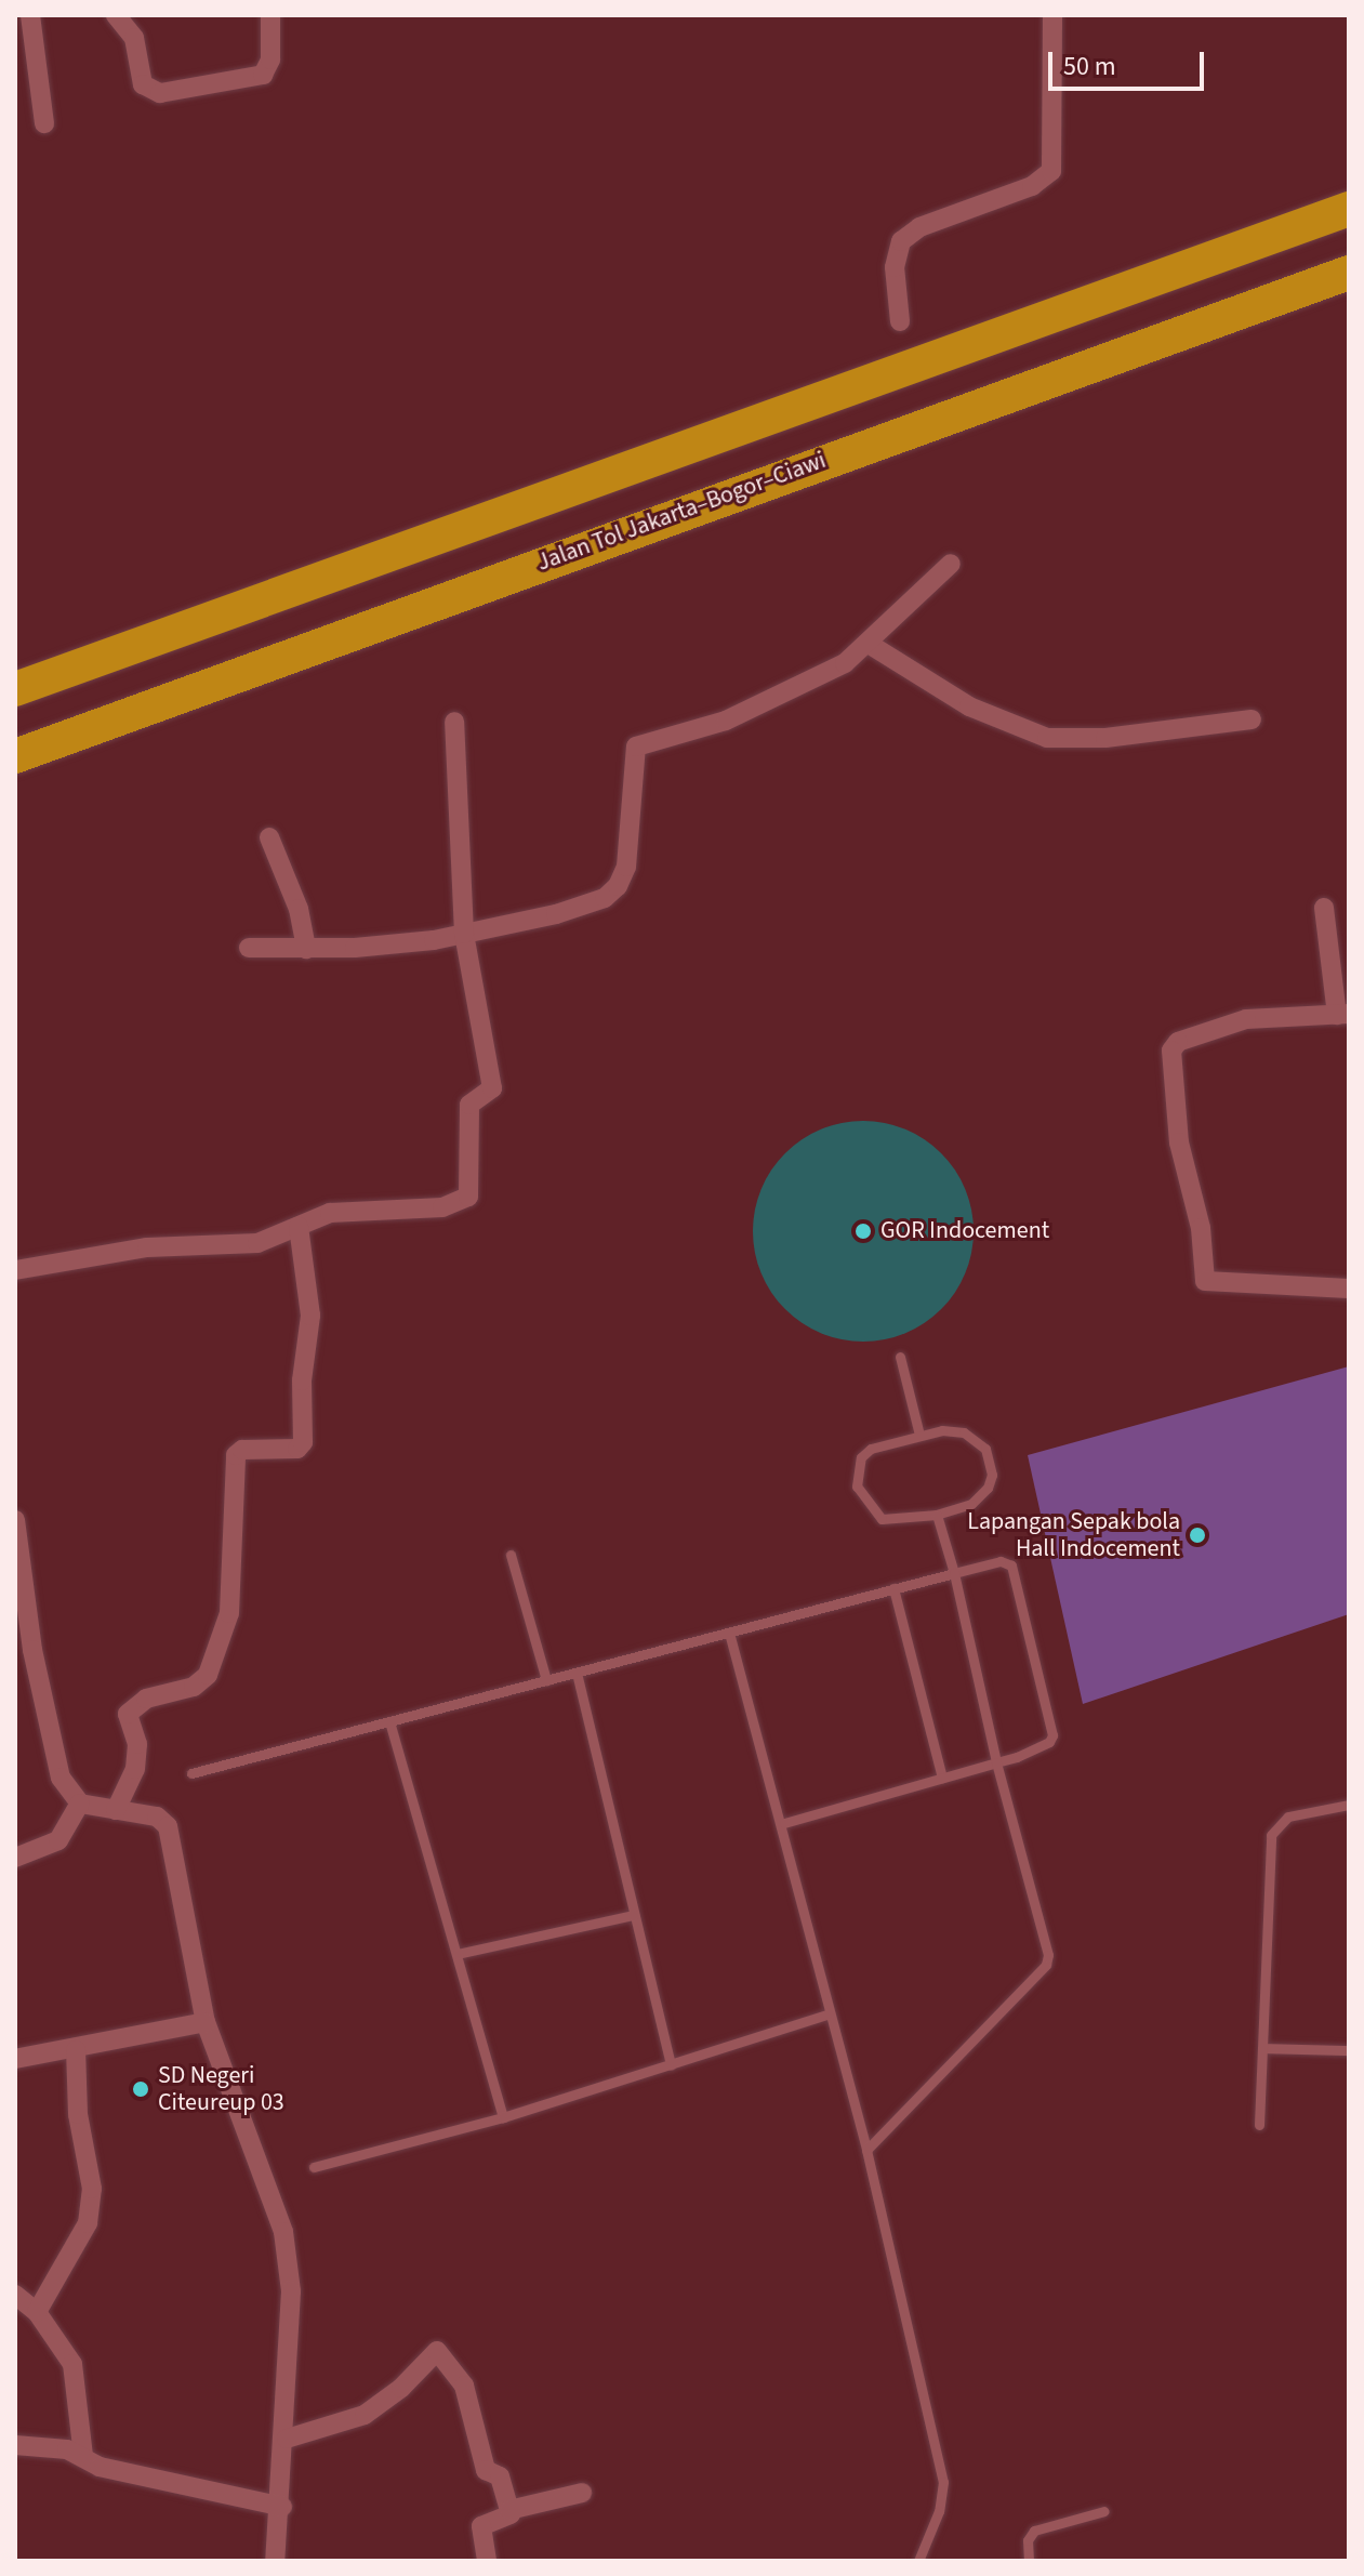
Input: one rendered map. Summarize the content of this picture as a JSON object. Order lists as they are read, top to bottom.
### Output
{
  "streets": {
    "highway": ["Jalan Tol Jakarta–Bogor–Ciawi"]
  },
  "places": ["GOR Indocement", "Lapangan Sepak bola Hall Indocement", "SD Negeri Citeureup 03"],
  "scale_bar": "50 m"
}
